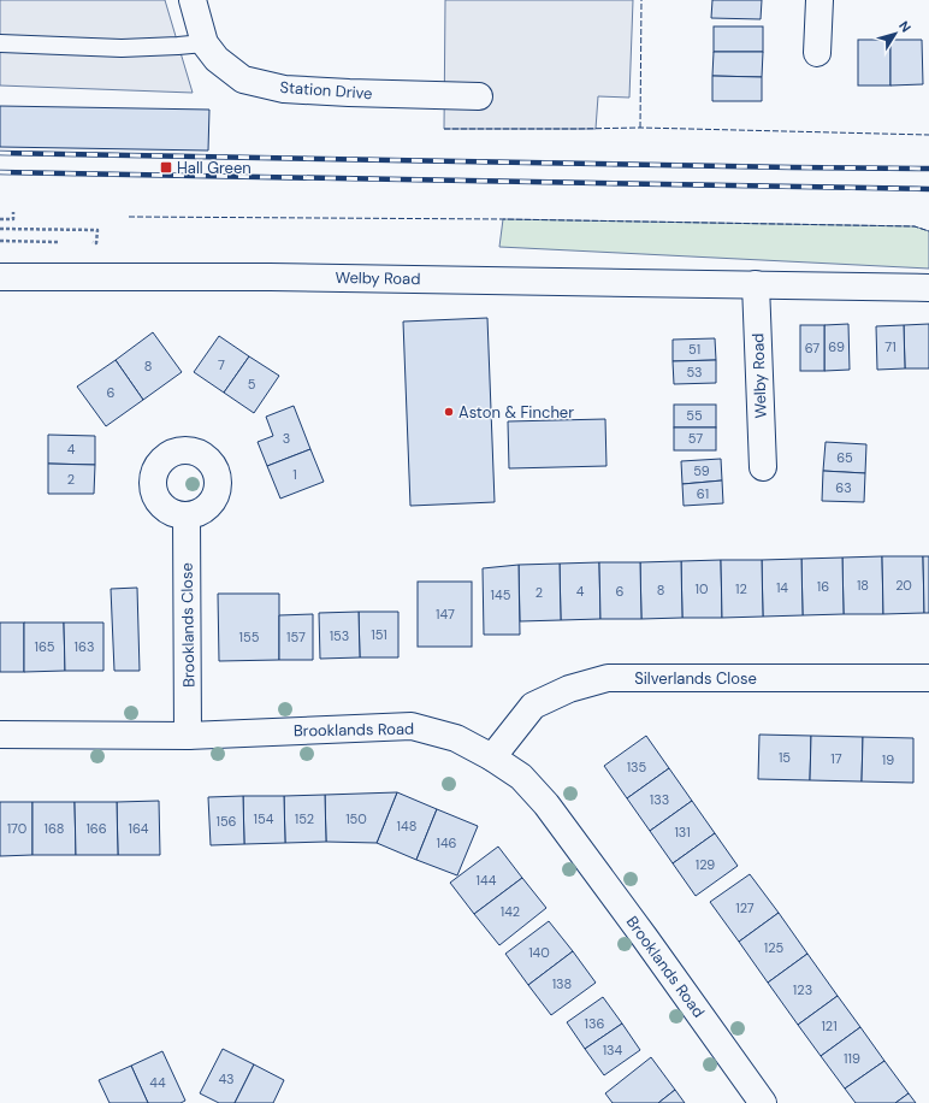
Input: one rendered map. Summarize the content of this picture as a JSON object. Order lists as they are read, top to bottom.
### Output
{
  "streets": {
    "street": [
      "Station Drive",
      "Welby Road",
      "Brooklands Close",
      "Silverlands Close",
      "Brooklands Road"
    ]
  },
  "crossings": [
    ["Brooklands Close", "Brooklands Road"],
    ["Silverlands Close", "Brooklands Road"]
  ],
  "places": {
    "transit": ["Hall Green"],
    "other": ["Aston & Fincher"]
  },
  "house_numbers": [
    "69",
    "71",
    "67",
    "51",
    "7",
    "8",
    "53",
    "5",
    "6",
    "55",
    "3",
    "57",
    "4",
    "65",
    "59",
    "1",
    "2",
    "63",
    "61",
    "18",
    "20",
    "16",
    "14",
    "10",
    "12",
    "8",
    "4",
    "6",
    "2",
    "145",
    "147",
    "151",
    "153",
    "155",
    "157",
    "165",
    "163",
    "15",
    "17",
    "19",
    "135",
    "133",
    "154",
    "152",
    "150",
    "156",
    "148",
    "170",
    "168",
    "166",
    "164",
    "131",
    "146",
    "129",
    "144",
    "127",
    "142",
    "125",
    "140",
    "138",
    "123",
    "136",
    "121",
    "134",
    "119",
    "43",
    "44"
  ],
  "north": "top right"
}
